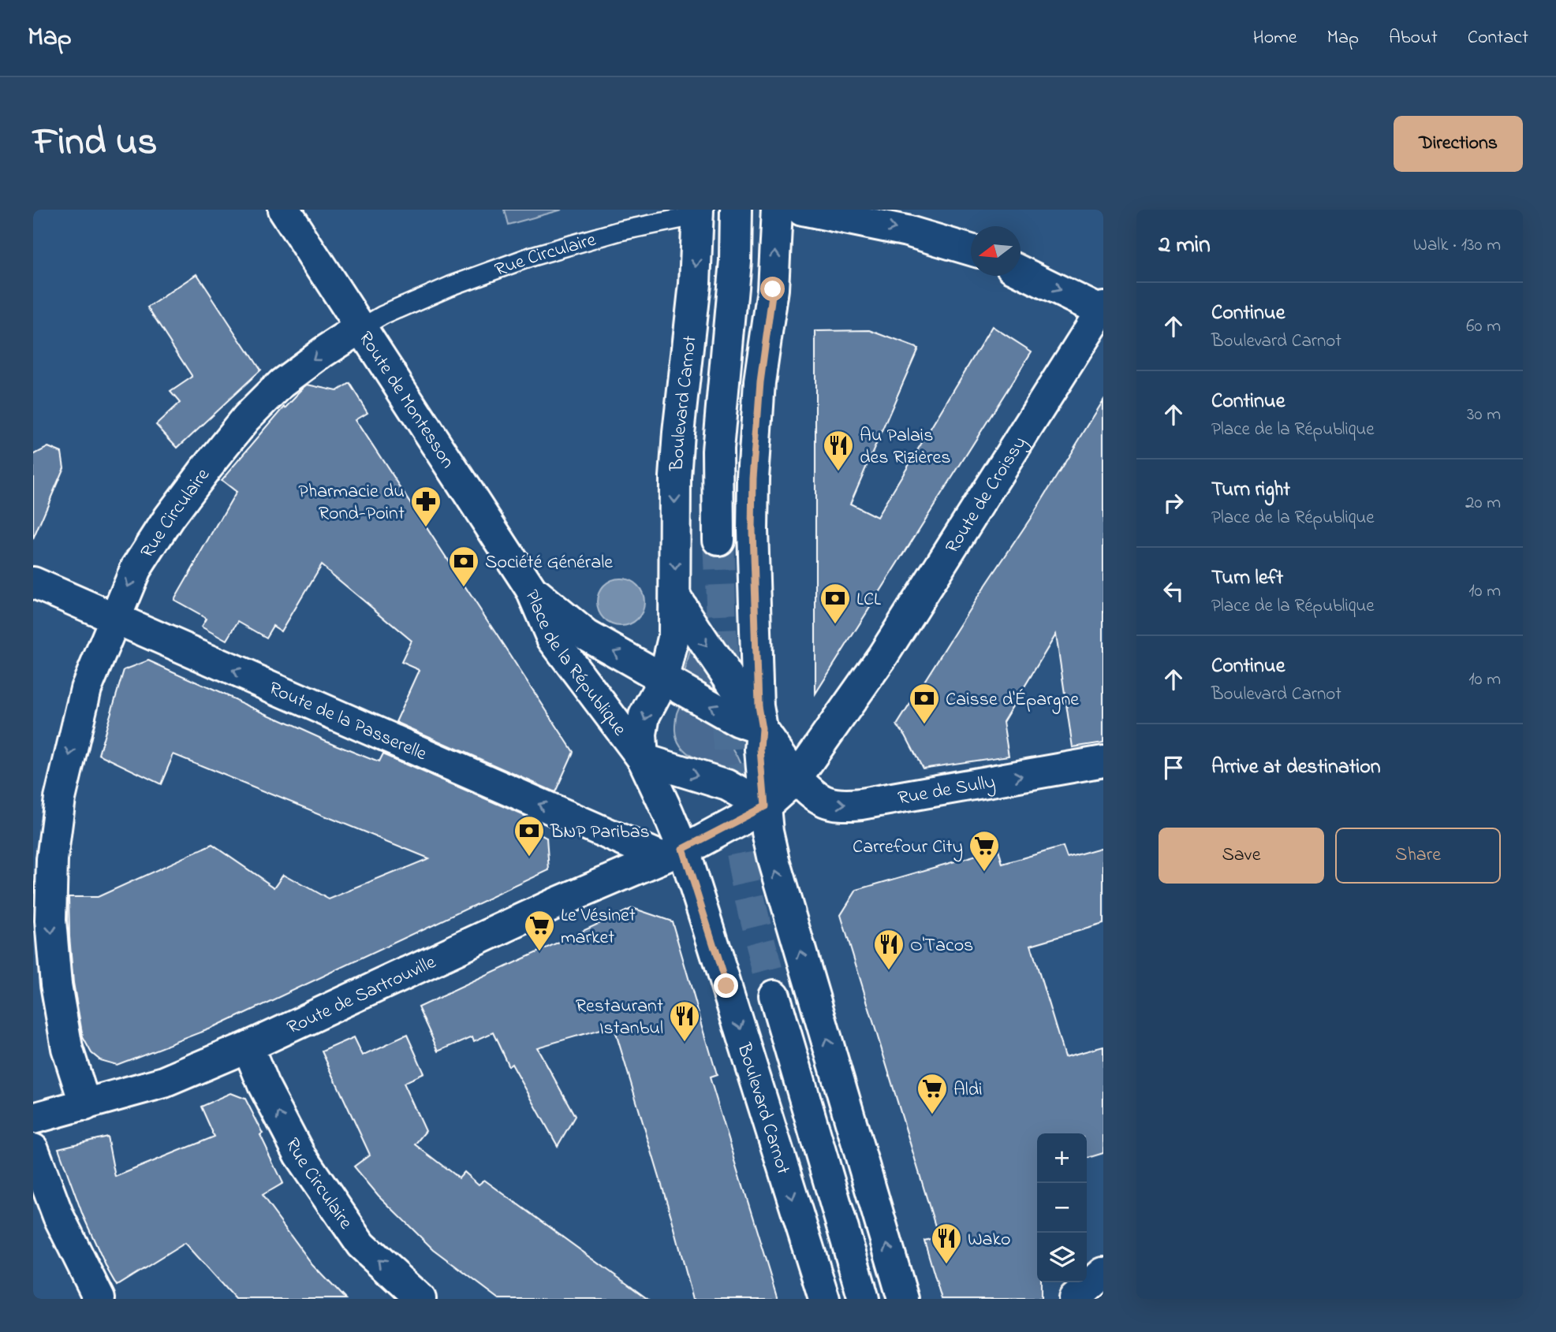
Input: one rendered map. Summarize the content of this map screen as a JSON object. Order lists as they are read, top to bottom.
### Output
{
  "streets": {
    "main road": [
      "Rue Circulaire",
      "Route de Montesson",
      "Boulevard Carnot",
      "Route de Croissy",
      "Place de la République",
      "Route de la Passerelle",
      "Rue de Sully",
      "Route de Sartrouville"
    ]
  },
  "crossings": [
    ["Rue Circulaire", "Route de Montesson"],
    ["Rue Circulaire", "Boulevard Carnot"],
    ["Rue Circulaire", "Route de la Passerelle"],
    ["Rue Circulaire", "Route de Sartrouville"],
    ["Route de Montesson", "Place de la République"],
    ["Boulevard Carnot", "Place de la République"],
    ["Boulevard Carnot", "Rue de Sully"],
    ["Route de Croissy", "Rue de Sully"],
    ["Place de la République", "Route de la Passerelle"],
    ["Place de la République", "Rue de Sully"],
    ["Place de la République", "Route de Sartrouville"],
    ["Route de la Passerelle", "Route de Sartrouville"]
  ],
  "one_way": ["Route de la Passerelle", "Rue de Sully"],
  "places": {
    "restaurant": [
      "Au Palais des Rizières",
      "O'Tacos",
      "Restaurant Istanbul",
      "Wako"
    ],
    "pharmacy": ["Pharmacie du Rond-Point"],
    "bank": [
      "Société Générale",
      "LCL",
      "Caisse d'Épargne",
      "BNP Paribas"
    ],
    "supermarket": ["Carrefour City", "Le Vésinet market", "Aldi"]
  },
  "north": "left",
  "page": {
    "header": "Map",
    "nav": [
      "Home",
      "Map",
      "About",
      "Contact"
    ],
    "title": "Find us",
    "buttons": [
      "Directions",
      ["Save", "Share"]
    ],
    "heading": ["2 min", "Walk · 130 m"],
    "list": [
      ["Continue", "Boulevard Carnot", "60 m"],
      ["Continue", "Place de la République", "30 m"],
      ["Turn right", "Place de la République", "20 m"],
      ["Turn left", "Place de la République", "10 m"],
      ["Continue", "Boulevard Carnot", "10 m"],
      "Arrive at destination"
    ],
    "map_buttons": ["+", "−"]
  }
}
